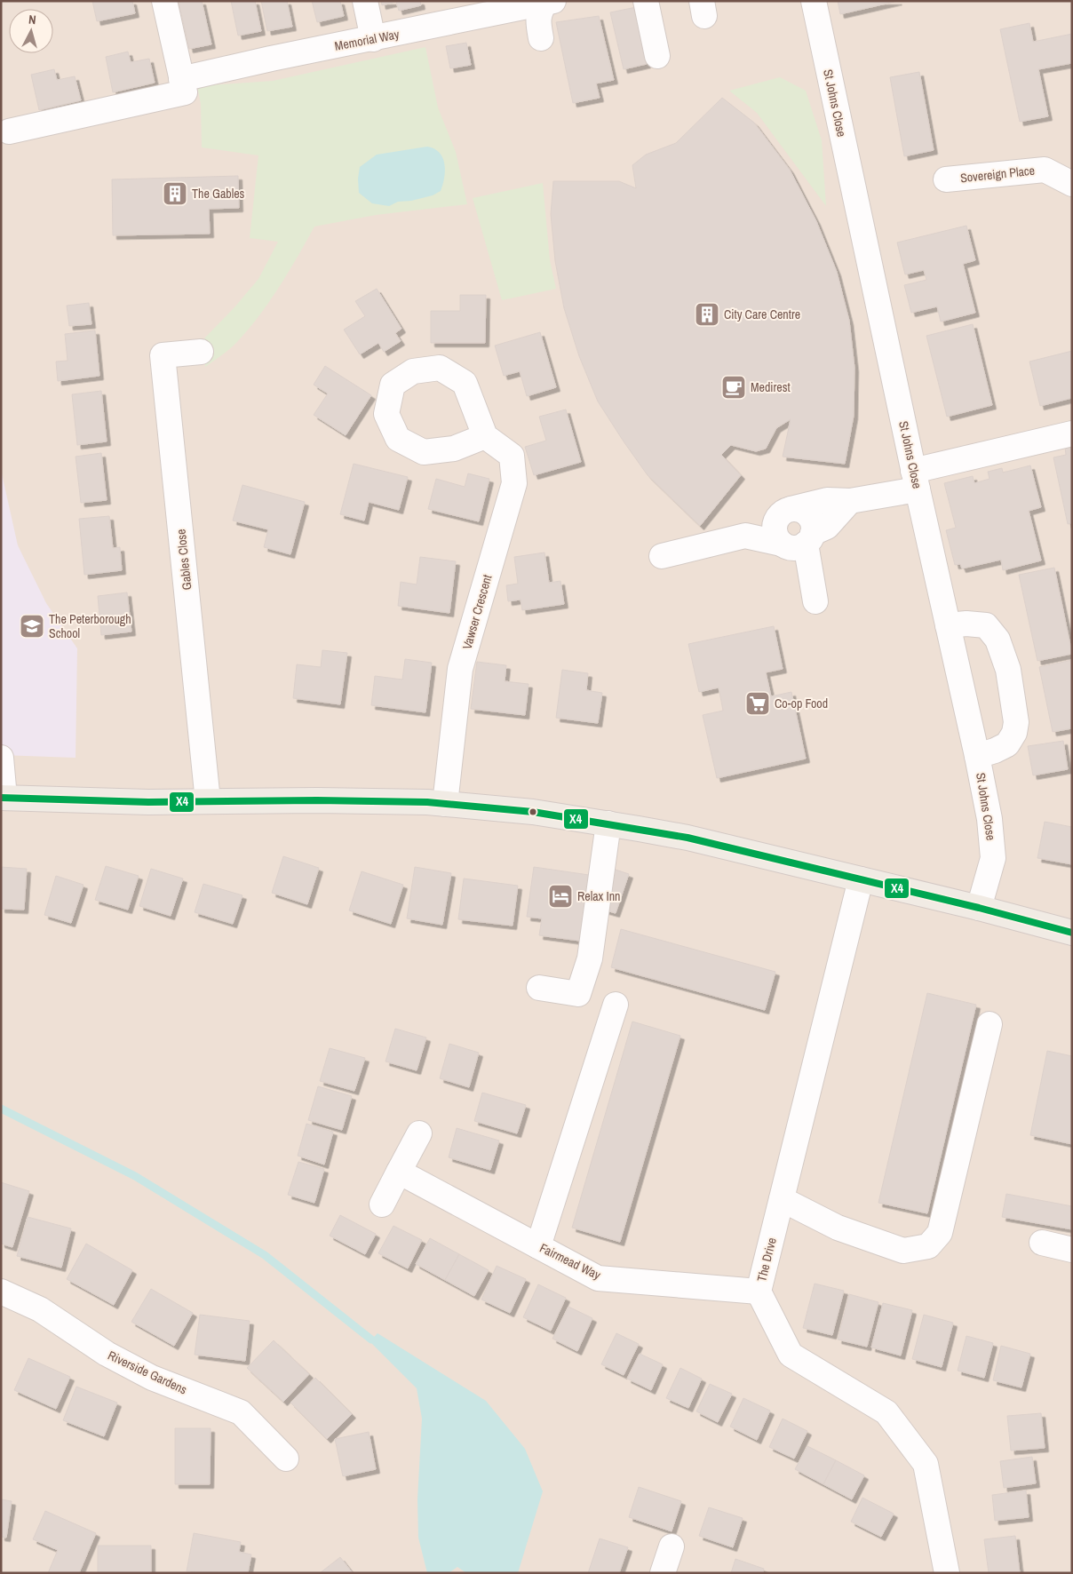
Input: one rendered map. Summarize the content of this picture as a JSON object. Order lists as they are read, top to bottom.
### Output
{
  "streets": {
    "street": [
      "Memorial Way",
      "St Johns Close",
      "Sovereign Place",
      "Gables Close",
      "Vawser Crescent",
      "The Drive",
      "Fairmead Way",
      "Riverside Gardens"
    ]
  },
  "crossings": [
    ["The Drive", "Fairmead Way"]
  ],
  "places": {
    "building": ["The Gables", "City Care Centre"],
    "cafe": ["Medirest"],
    "school or university": ["The Peterborough School"],
    "supermarket": ["Co-op Food"],
    "hotel": ["Relax Inn"]
  },
  "lines": ["transit line X4"],
  "north": "top"
}
